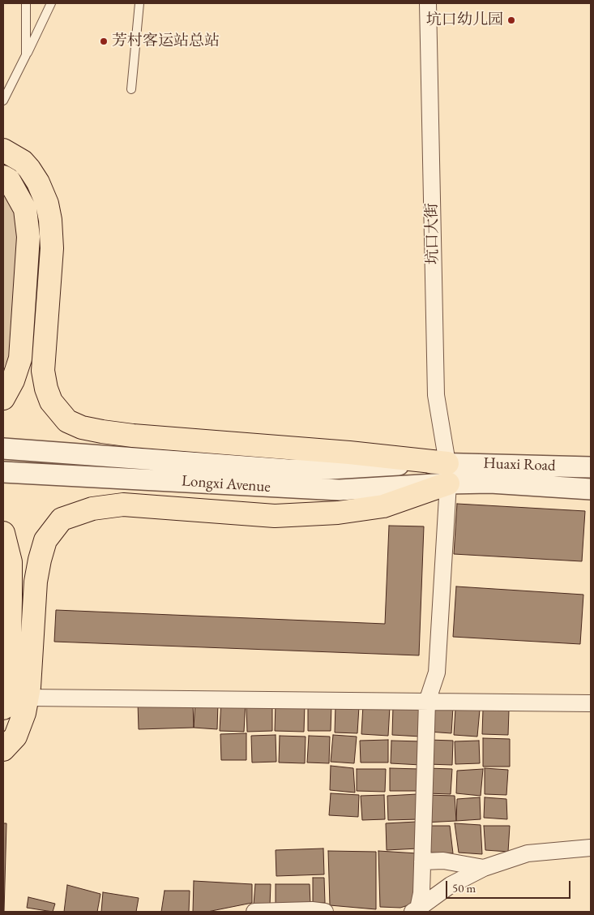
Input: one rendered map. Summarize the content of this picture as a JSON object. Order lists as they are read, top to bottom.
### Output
{
  "streets": {
    "street": ["坑口大街", "Huaxi Road", "Longxi Avenue"]
  },
  "crossings": [
    ["坑口大街", "Huaxi Road"],
    ["坑口大街", "Longxi Avenue"],
    ["Huaxi Road", "Longxi Avenue"]
  ],
  "places": ["坑口幼儿园", "芳村客运站总站"],
  "scale_bar": "50 m"
}
